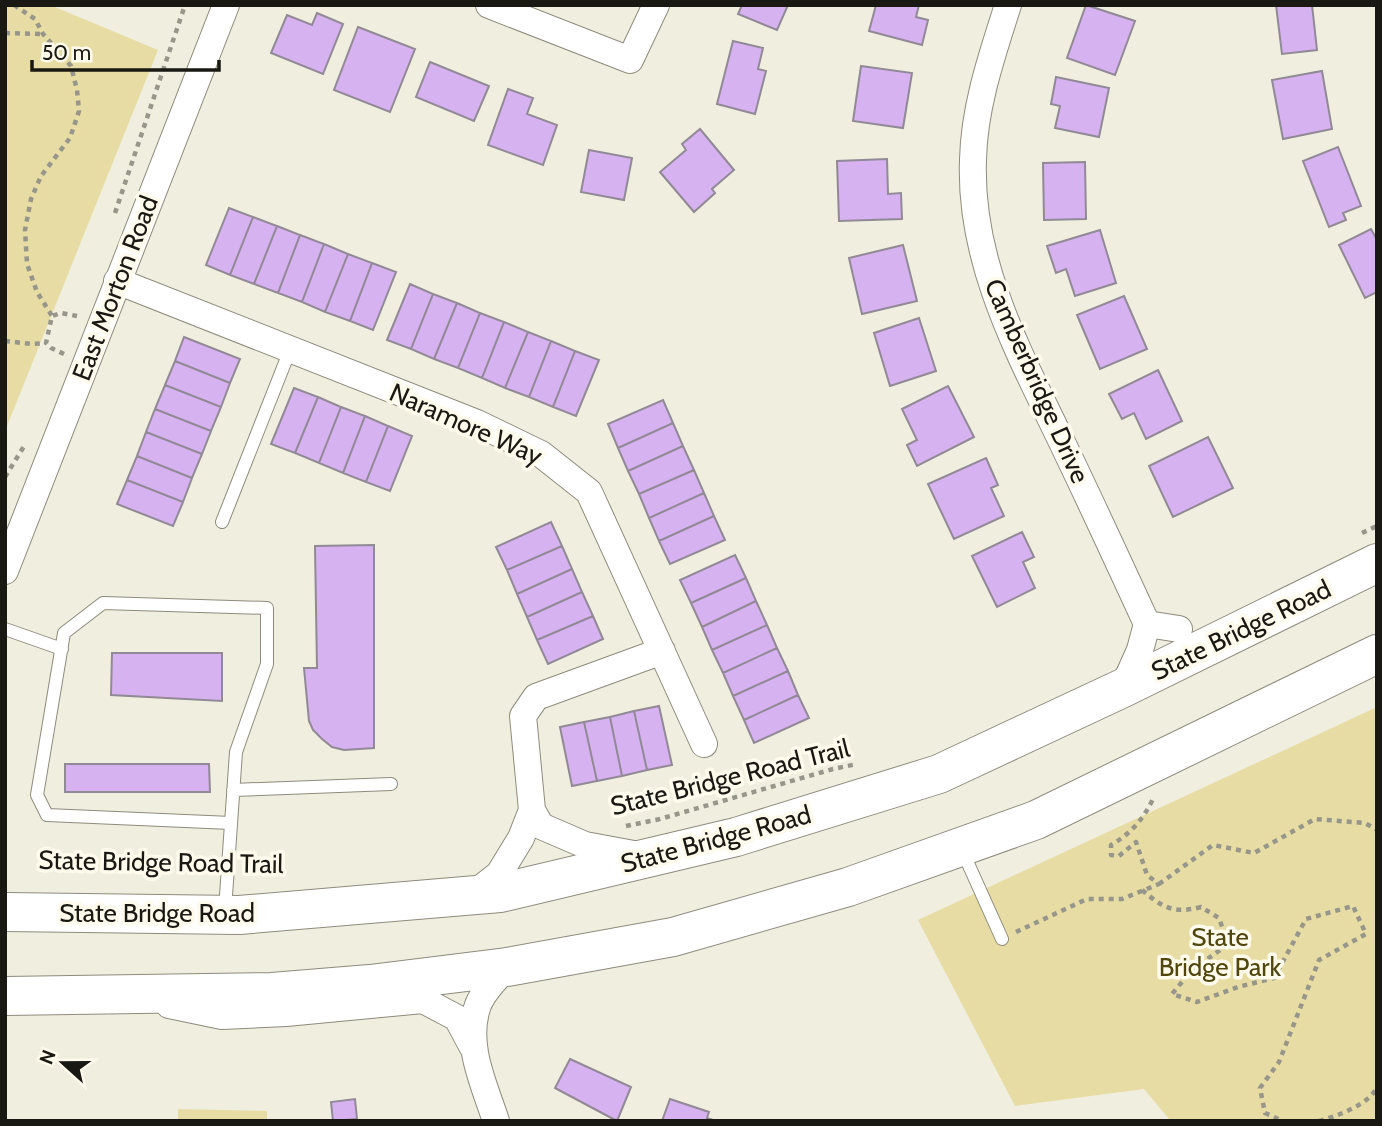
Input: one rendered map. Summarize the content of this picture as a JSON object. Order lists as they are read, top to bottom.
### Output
{
  "streets": {
    "highway": ["State Bridge Road"],
    "street": ["East Morton Road", "Camberbridge Drive", "Naramore Way"],
    "path": ["State Bridge Road Trail"]
  },
  "crossings": [
    ["East Morton Road", "Naramore Way"],
    ["Camberbridge Drive", "State Bridge Road"]
  ],
  "parks": ["State Bridge Park"],
  "scale_bar": "50 m",
  "north": "left"
}
